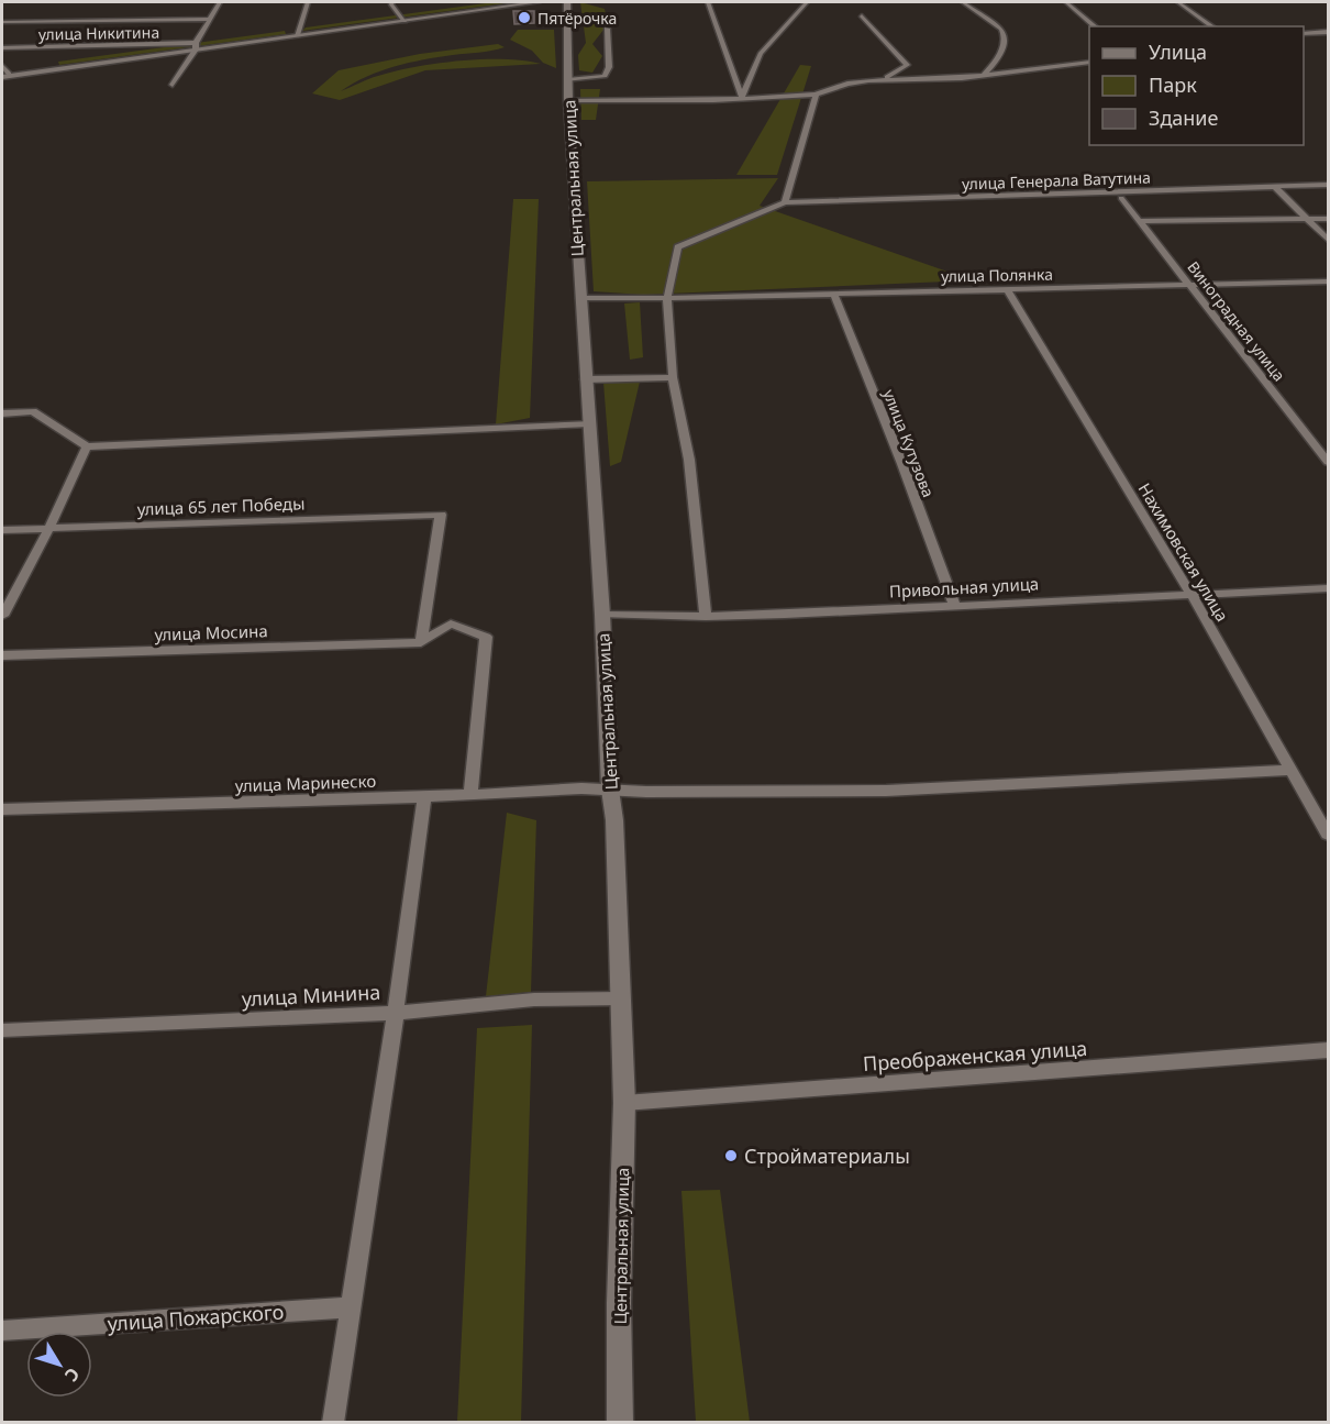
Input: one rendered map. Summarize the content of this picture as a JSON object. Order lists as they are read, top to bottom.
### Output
{
  "streets": {
    "main road": ["Центральная улица"],
    "street": [
      "улица Никитина",
      "улица Генерала Ватутина",
      "улица Полянка",
      "Виноградная улица",
      "улица Кутузова",
      "улица 65 лет Победы",
      "Нахимовская улица",
      "Привольная улица",
      "улица Мосина",
      "улица Маринеско",
      "улица Минина",
      "Преображенская улица",
      "улица Пожарского"
    ]
  },
  "crossings": [
    ["Центральная улица", "улица Полянка"],
    ["Центральная улица", "Привольная улица"],
    ["Центральная улица", "улица Маринеско"],
    ["Центральная улица", "улица Минина"],
    ["Центральная улица", "Преображенская улица"],
    ["улица Полянка", "Виноградная улица"],
    ["улица Полянка", "улица Кутузова"],
    ["улица Полянка", "Нахимовская улица"],
    ["улица Кутузова", "Привольная улица"],
    ["улица 65 лет Победы", "улица Мосина"],
    ["Нахимовская улица", "Привольная улица"]
  ],
  "places": ["Пятёрочка", "Стройматериалы"],
  "legend": ["Улица", "Парк", "Здание"],
  "north": "bottom right"
}
